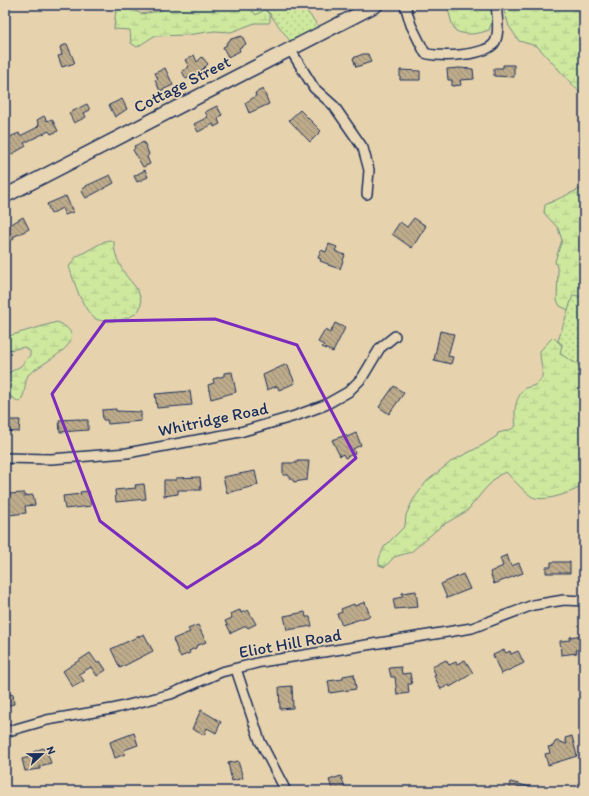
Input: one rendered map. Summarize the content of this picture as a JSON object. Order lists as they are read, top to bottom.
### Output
{
  "streets": {
    "street": ["Cottage Street", "Whitridge Road", "Eliot Hill Road"]
  },
  "north": "right"
}
